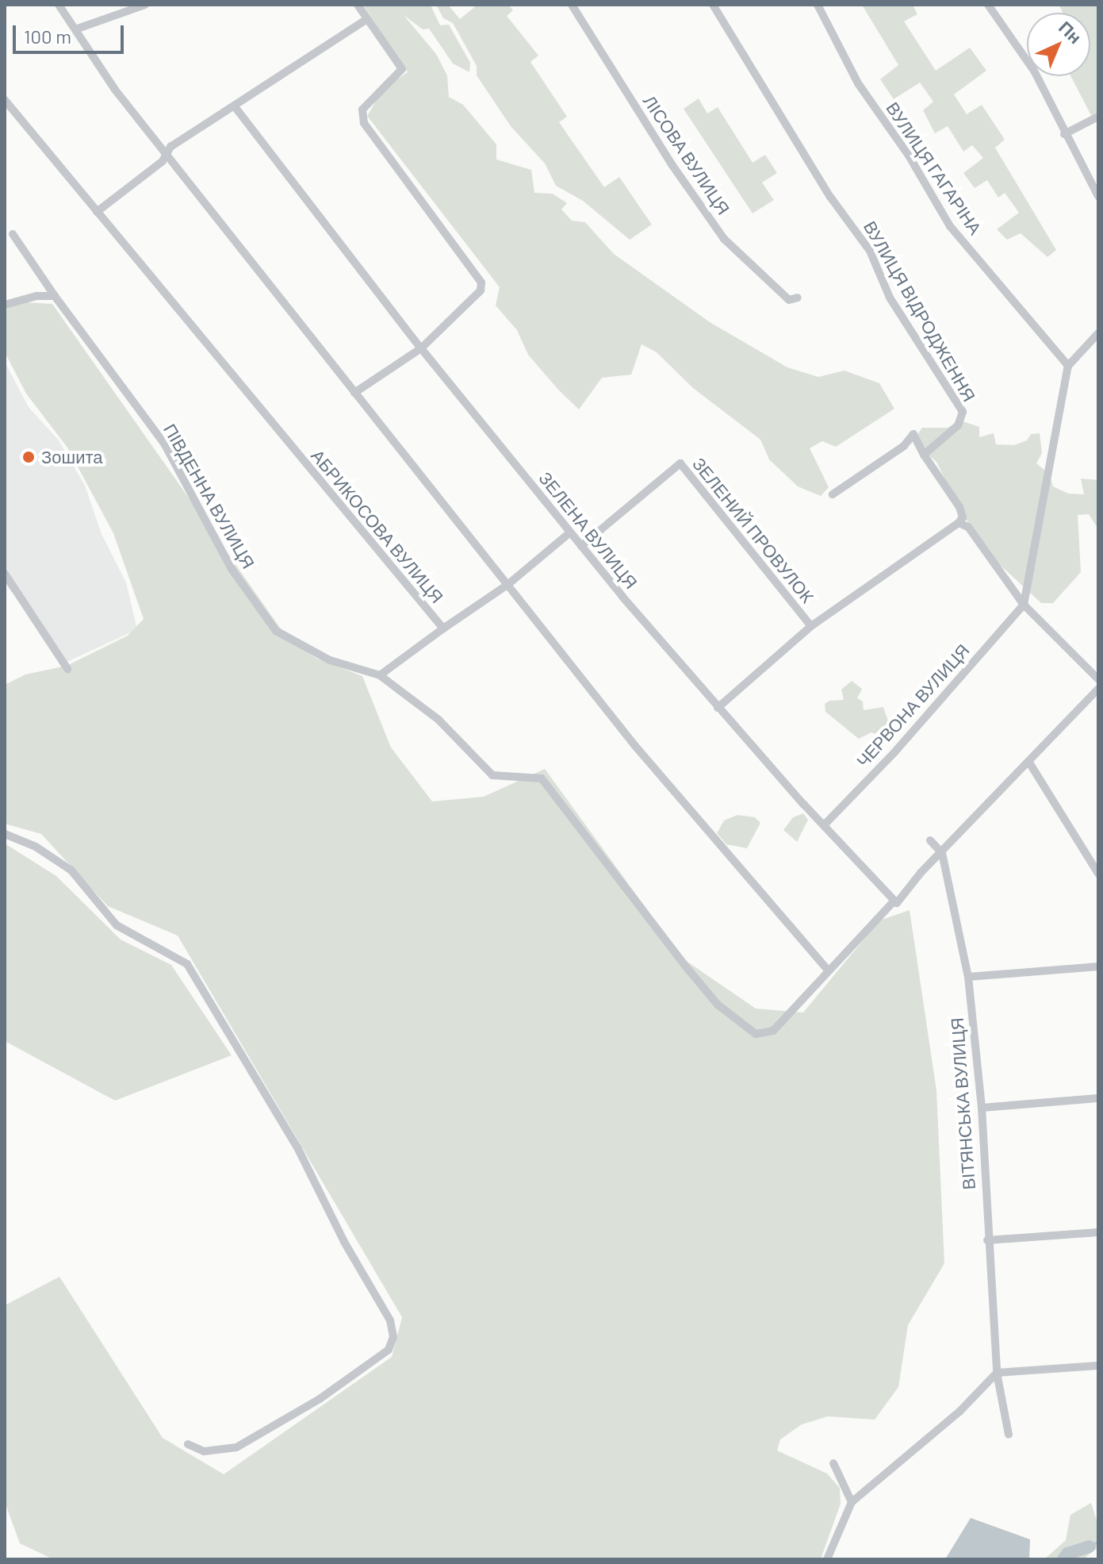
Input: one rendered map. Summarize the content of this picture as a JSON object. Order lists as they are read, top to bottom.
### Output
{
  "streets": {
    "street": [
      "ЛІСОВА ВУЛИЦЯ",
      "ВУЛИЦЯ ГАГАРІНА",
      "ВУЛИЦЯ ВІДРОДЖЕННЯ",
      "ПІВДЕННА ВУЛИЦЯ",
      "АБРИКОСОВА ВУЛИЦЯ",
      "ЗЕЛЕНА ВУЛИЦЯ",
      "ЗЕЛЕНИЙ ПРОВУЛОК",
      "ЧЕРВОНА ВУЛИЦЯ",
      "ВІТЯНСЬКА ВУЛИЦЯ"
    ]
  },
  "crossings": [
    ["АБРИКОСОВА ВУЛИЦЯ", "ЗЕЛЕНА ВУЛИЦЯ"],
    ["ЗЕЛЕНА ВУЛИЦЯ", "ЗЕЛЕНИЙ ПРОВУЛОК"],
    ["ЗЕЛЕНА ВУЛИЦЯ", "ЧЕРВОНА ВУЛИЦЯ"]
  ],
  "places": ["Зошита"],
  "scale_bar": "100 m",
  "north": "top right"
}
